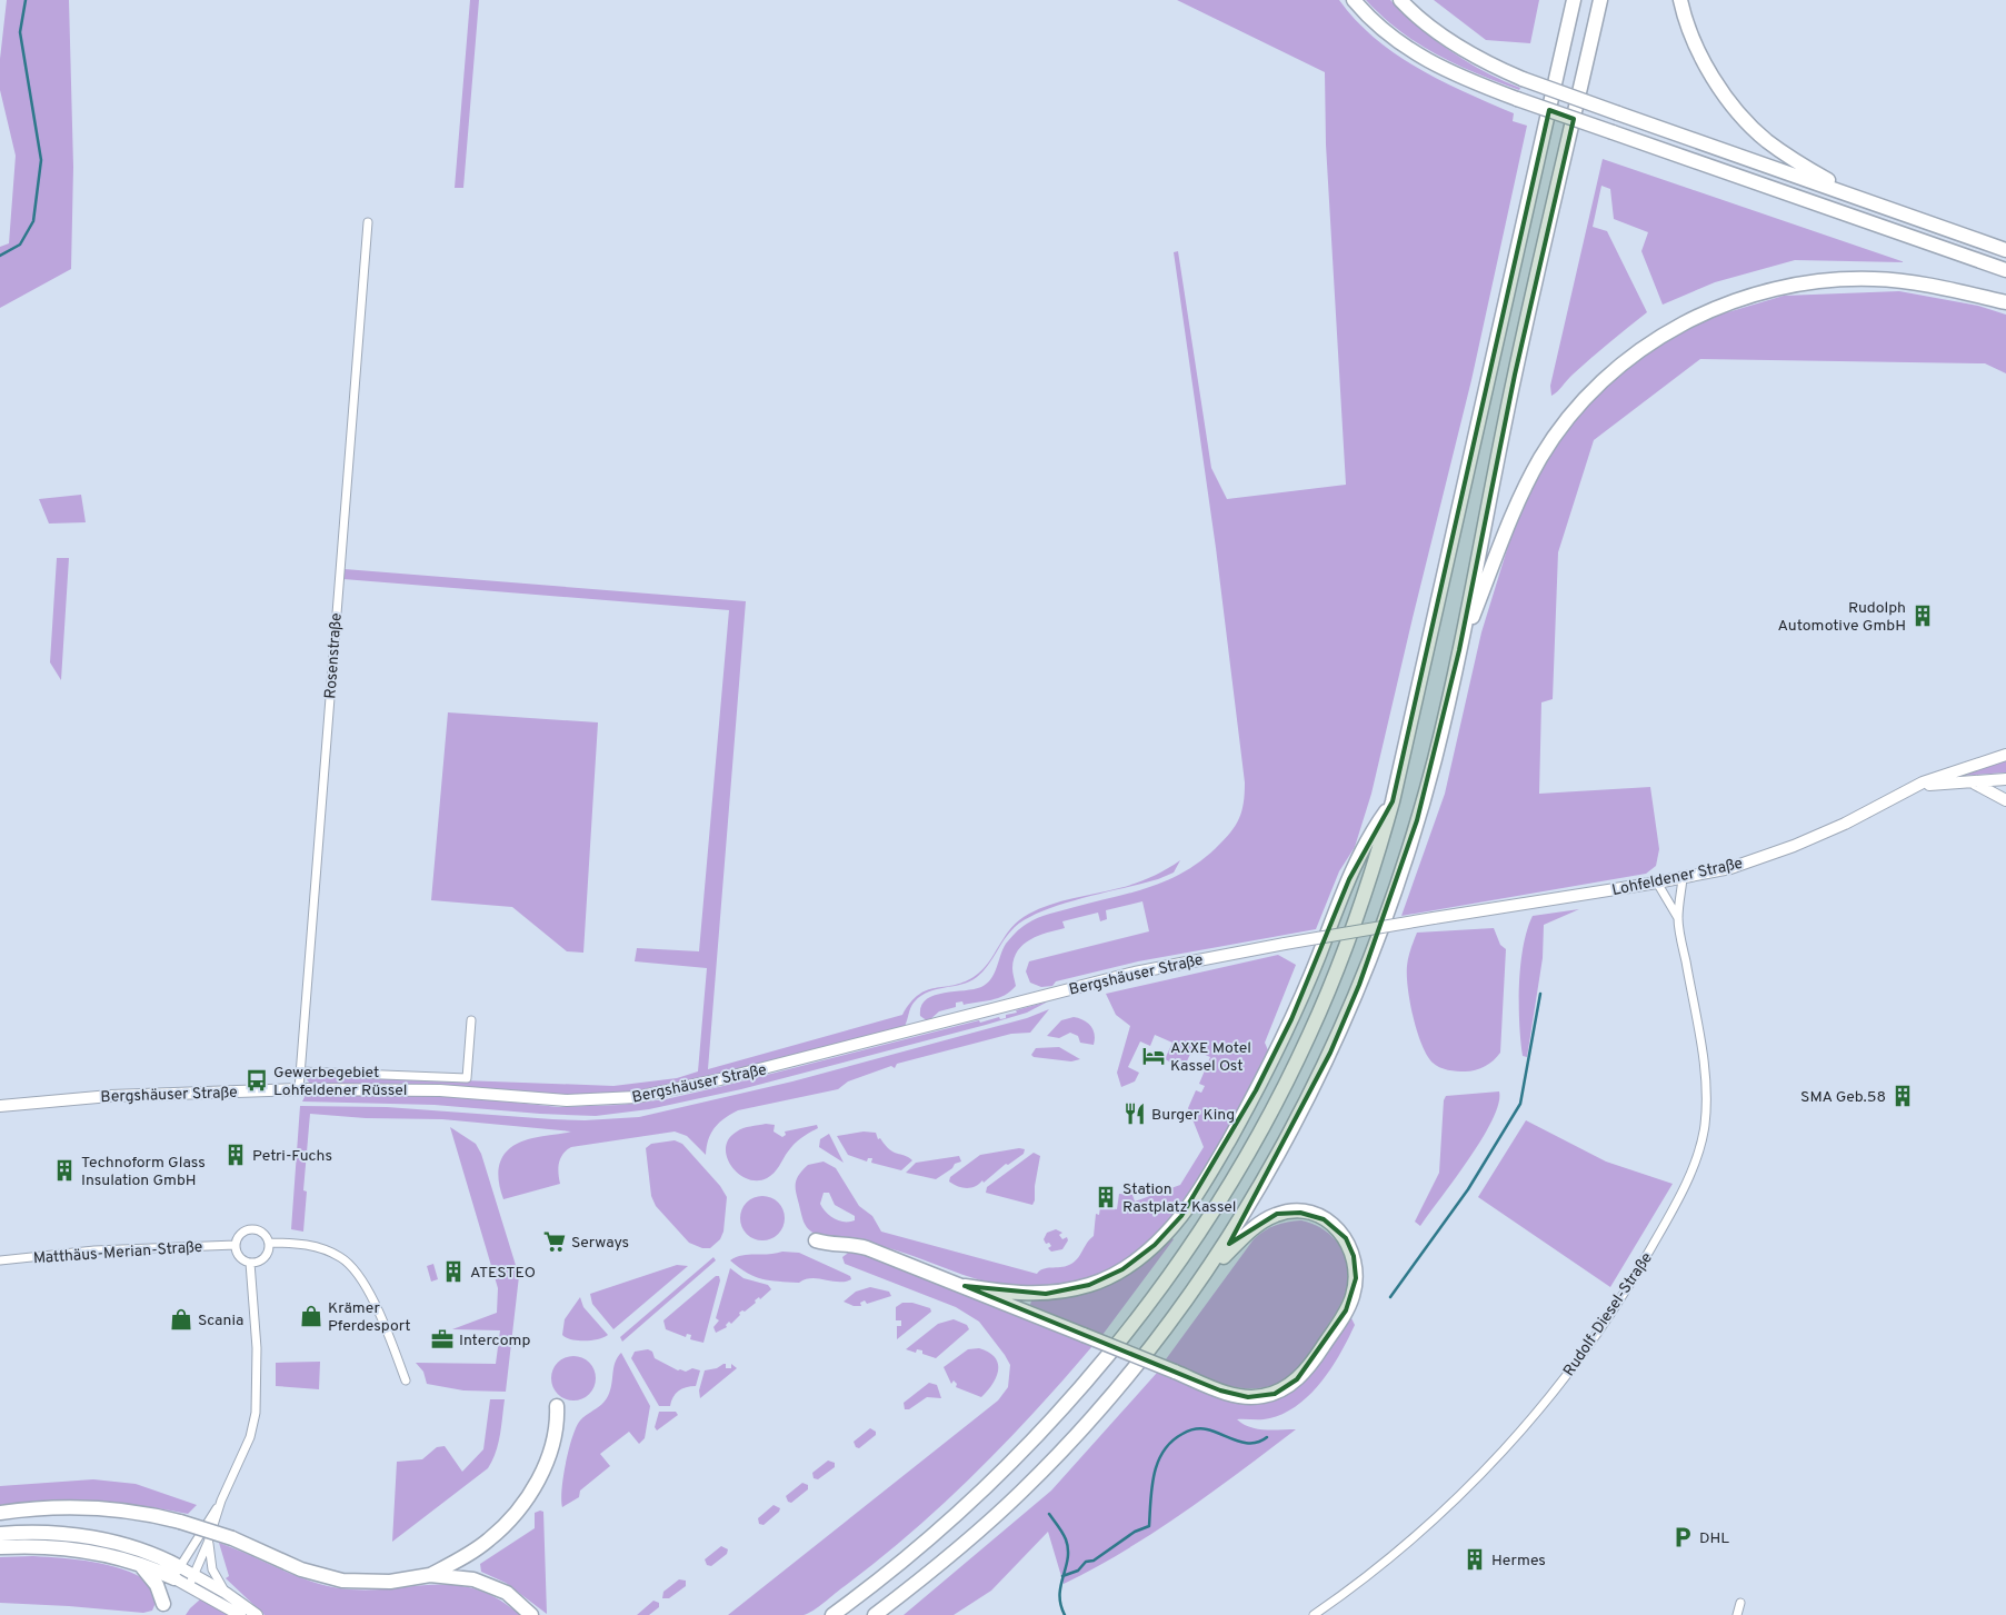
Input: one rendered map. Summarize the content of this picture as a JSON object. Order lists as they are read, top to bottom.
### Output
{
  "streets": {
    "main road": ["Lohfeldener Straße", "Bergshäuser Straße"],
    "street": ["Rosenstraße", "Matthäus-Merian-Straße", "Rudolf-Diesel-Straße"]
  },
  "crossings": [
    ["Rosenstraße", "Bergshäuser Straße"],
    ["Lohfeldener Straße", "Bergshäuser Straße"],
    ["Lohfeldener Straße", "Rudolf-Diesel-Straße"]
  ],
  "places": {
    "building": [
      "Rudolph Automotive GmbH",
      "SMA Geb.58",
      "Petri-Fuchs",
      "Technoform Glass Insulation GmbH",
      "Station Rastplatz Kassel",
      "ATESTEO",
      "Hermes"
    ],
    "hotel": ["AXXE Motel Kassel Ost"],
    "bus stop": ["Gewerbegebiet Lohfeldener Rüssel"],
    "restaurant": ["Burger King"],
    "supermarket": ["Serways"],
    "shop": ["Krämer Pferdesport", "Scania"],
    "office": ["Intercomp"],
    "parking": ["DHL"]
  }
}
